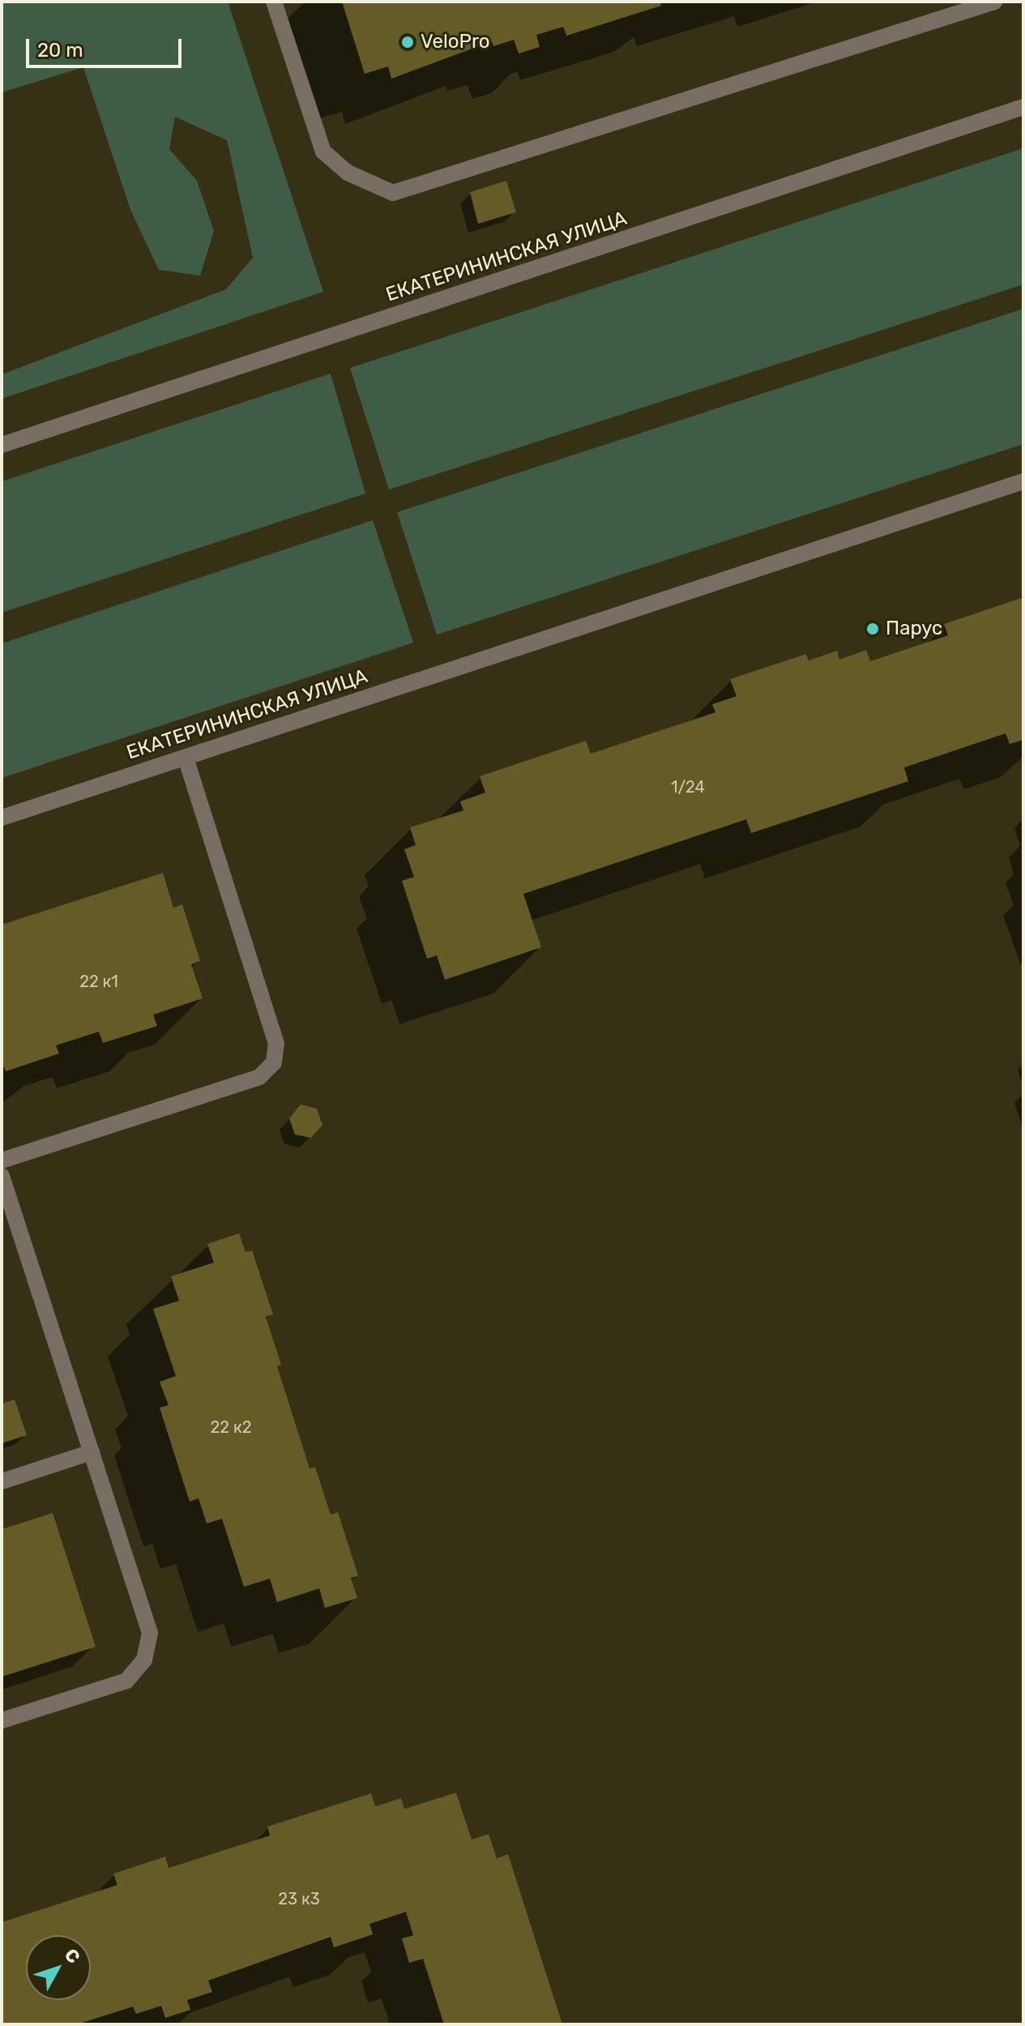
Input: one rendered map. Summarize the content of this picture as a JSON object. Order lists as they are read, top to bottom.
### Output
{
  "streets": {
    "street": ["ЕКАТЕРИНИНСКАЯ УЛИЦА"]
  },
  "places": ["VeloPro", "Парус"],
  "house_numbers": [
    "1/24",
    "22 к1",
    "22 к2",
    "23 к3"
  ],
  "scale_bar": "20 m",
  "north": "top right"
}
